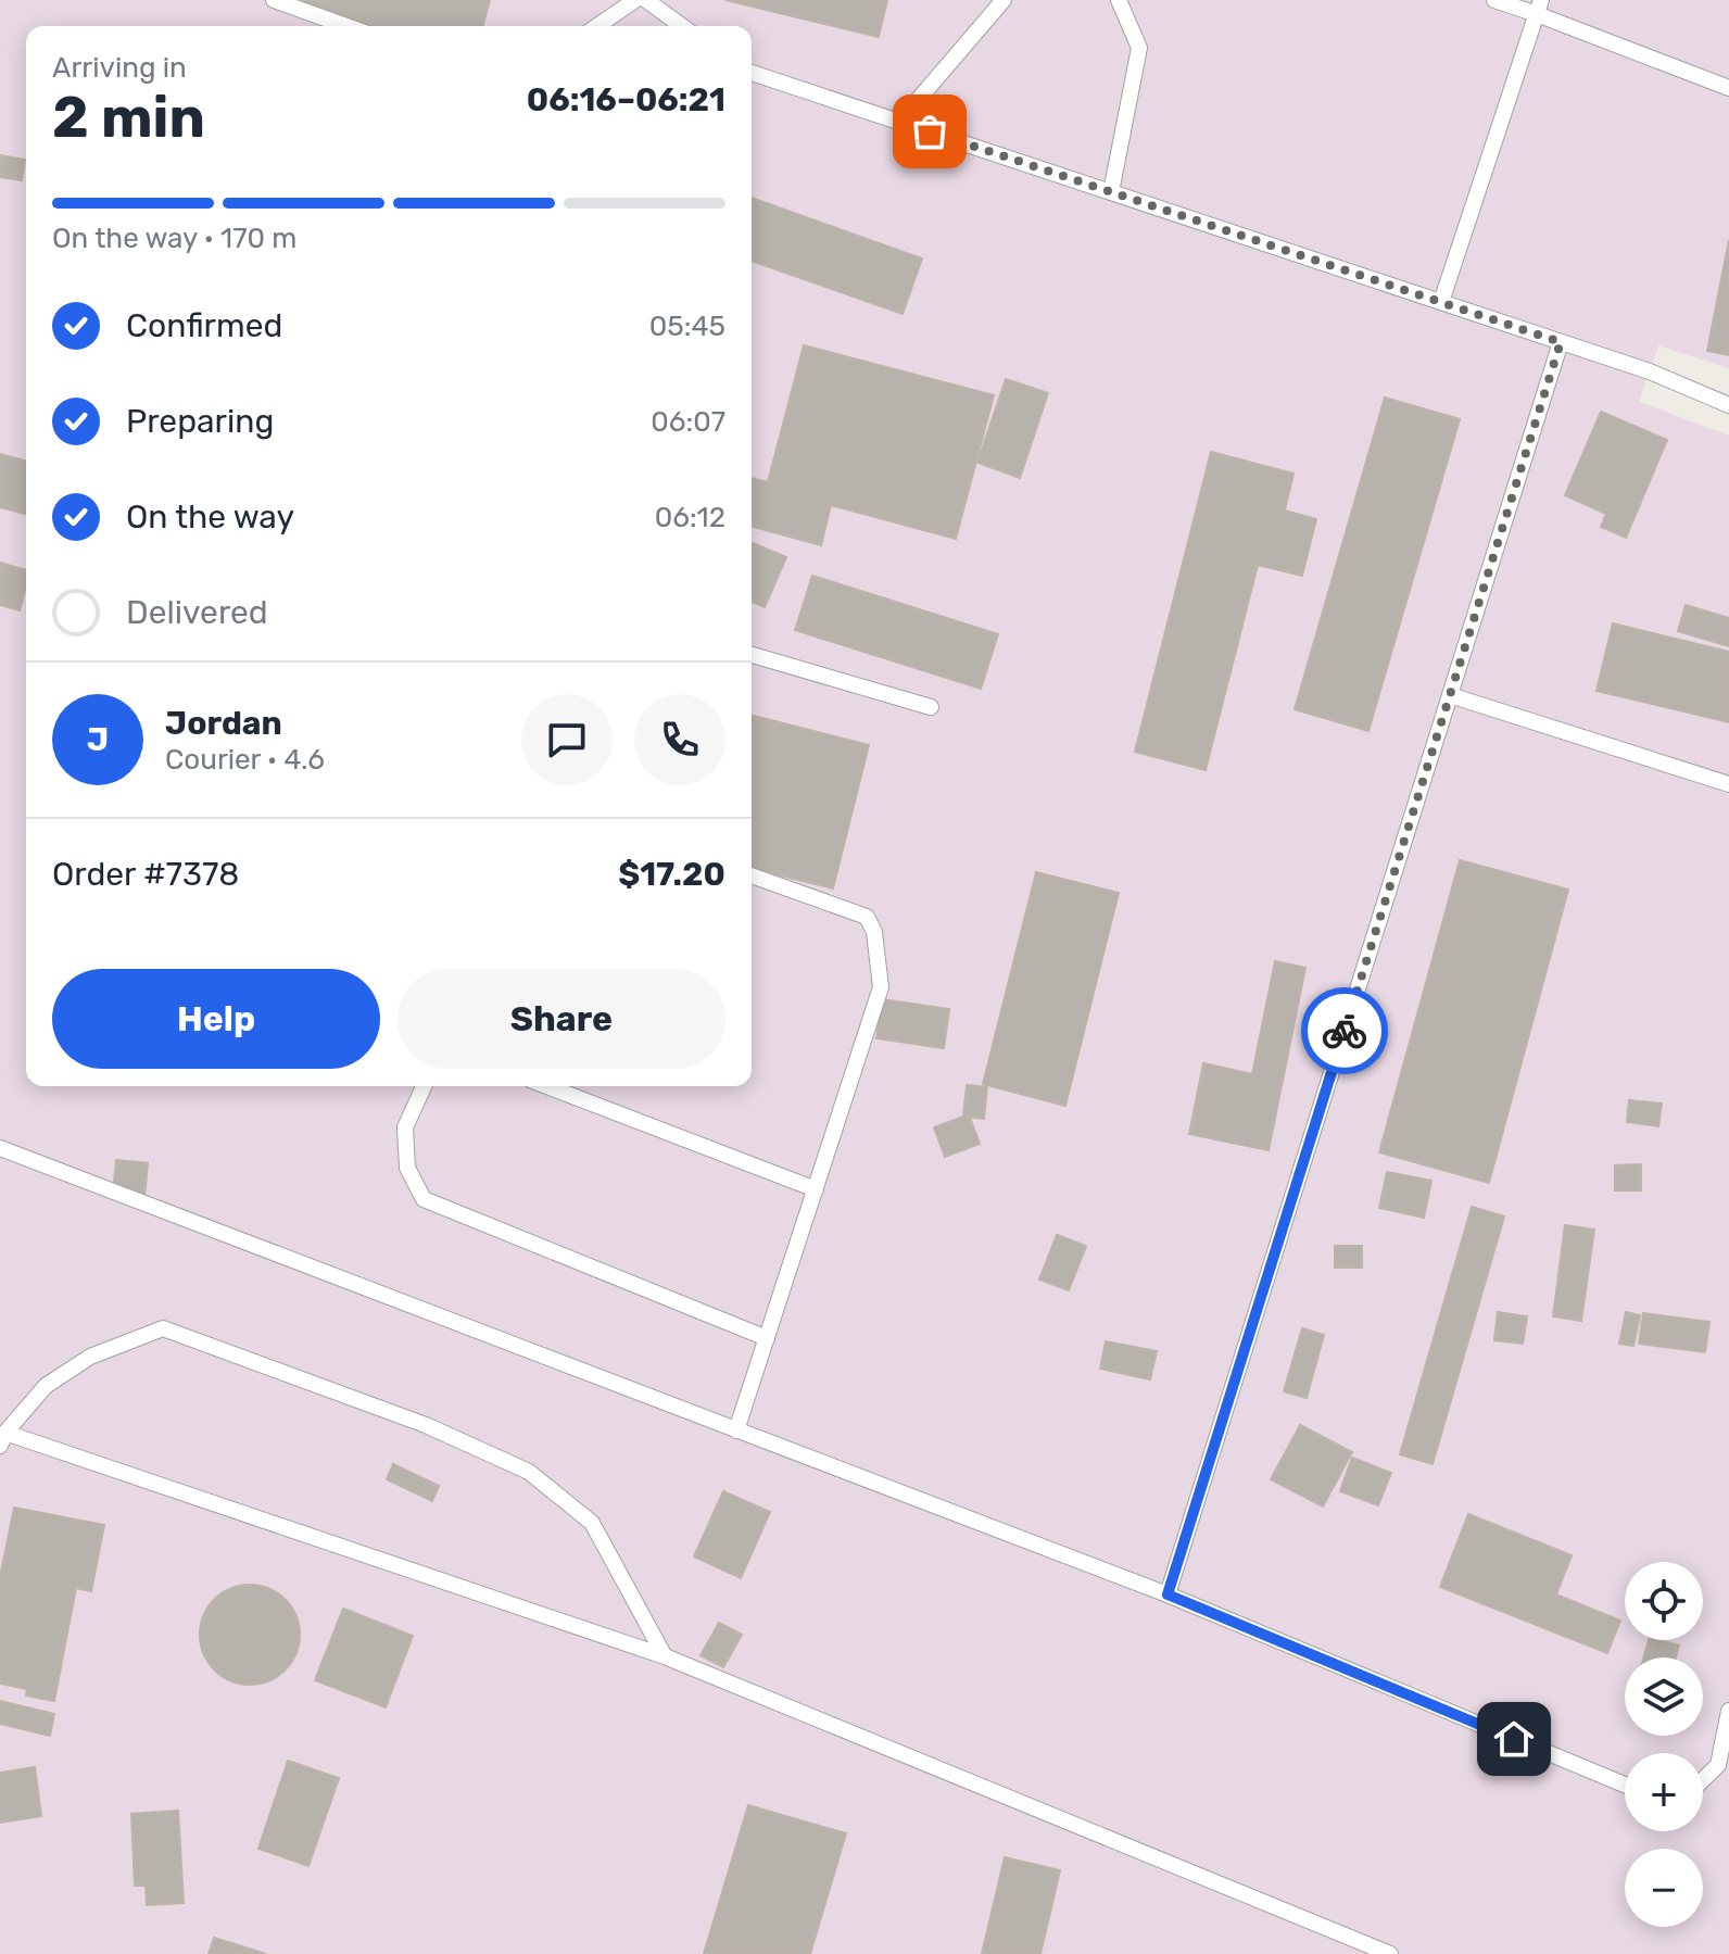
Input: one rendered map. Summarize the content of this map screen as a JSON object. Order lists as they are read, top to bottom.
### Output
{
  "page": {
    "heading": ["2 min", "Arriving in", "06:16–06:21"],
    "panel": [
      "Jordan",
      "Courier · 4.6",
      "Order #7378",
      "$17.20"
    ],
    "bar": "On the way · 170 m",
    "list": [
      ["Confirmed", "05:45"],
      ["Preparing", "06:07"],
      ["On the way", "06:12"],
      "Delivered"
    ],
    "round": "J",
    "buttons": ["Help", "Share"],
    "map_buttons": ["+", "−"]
  }
}
